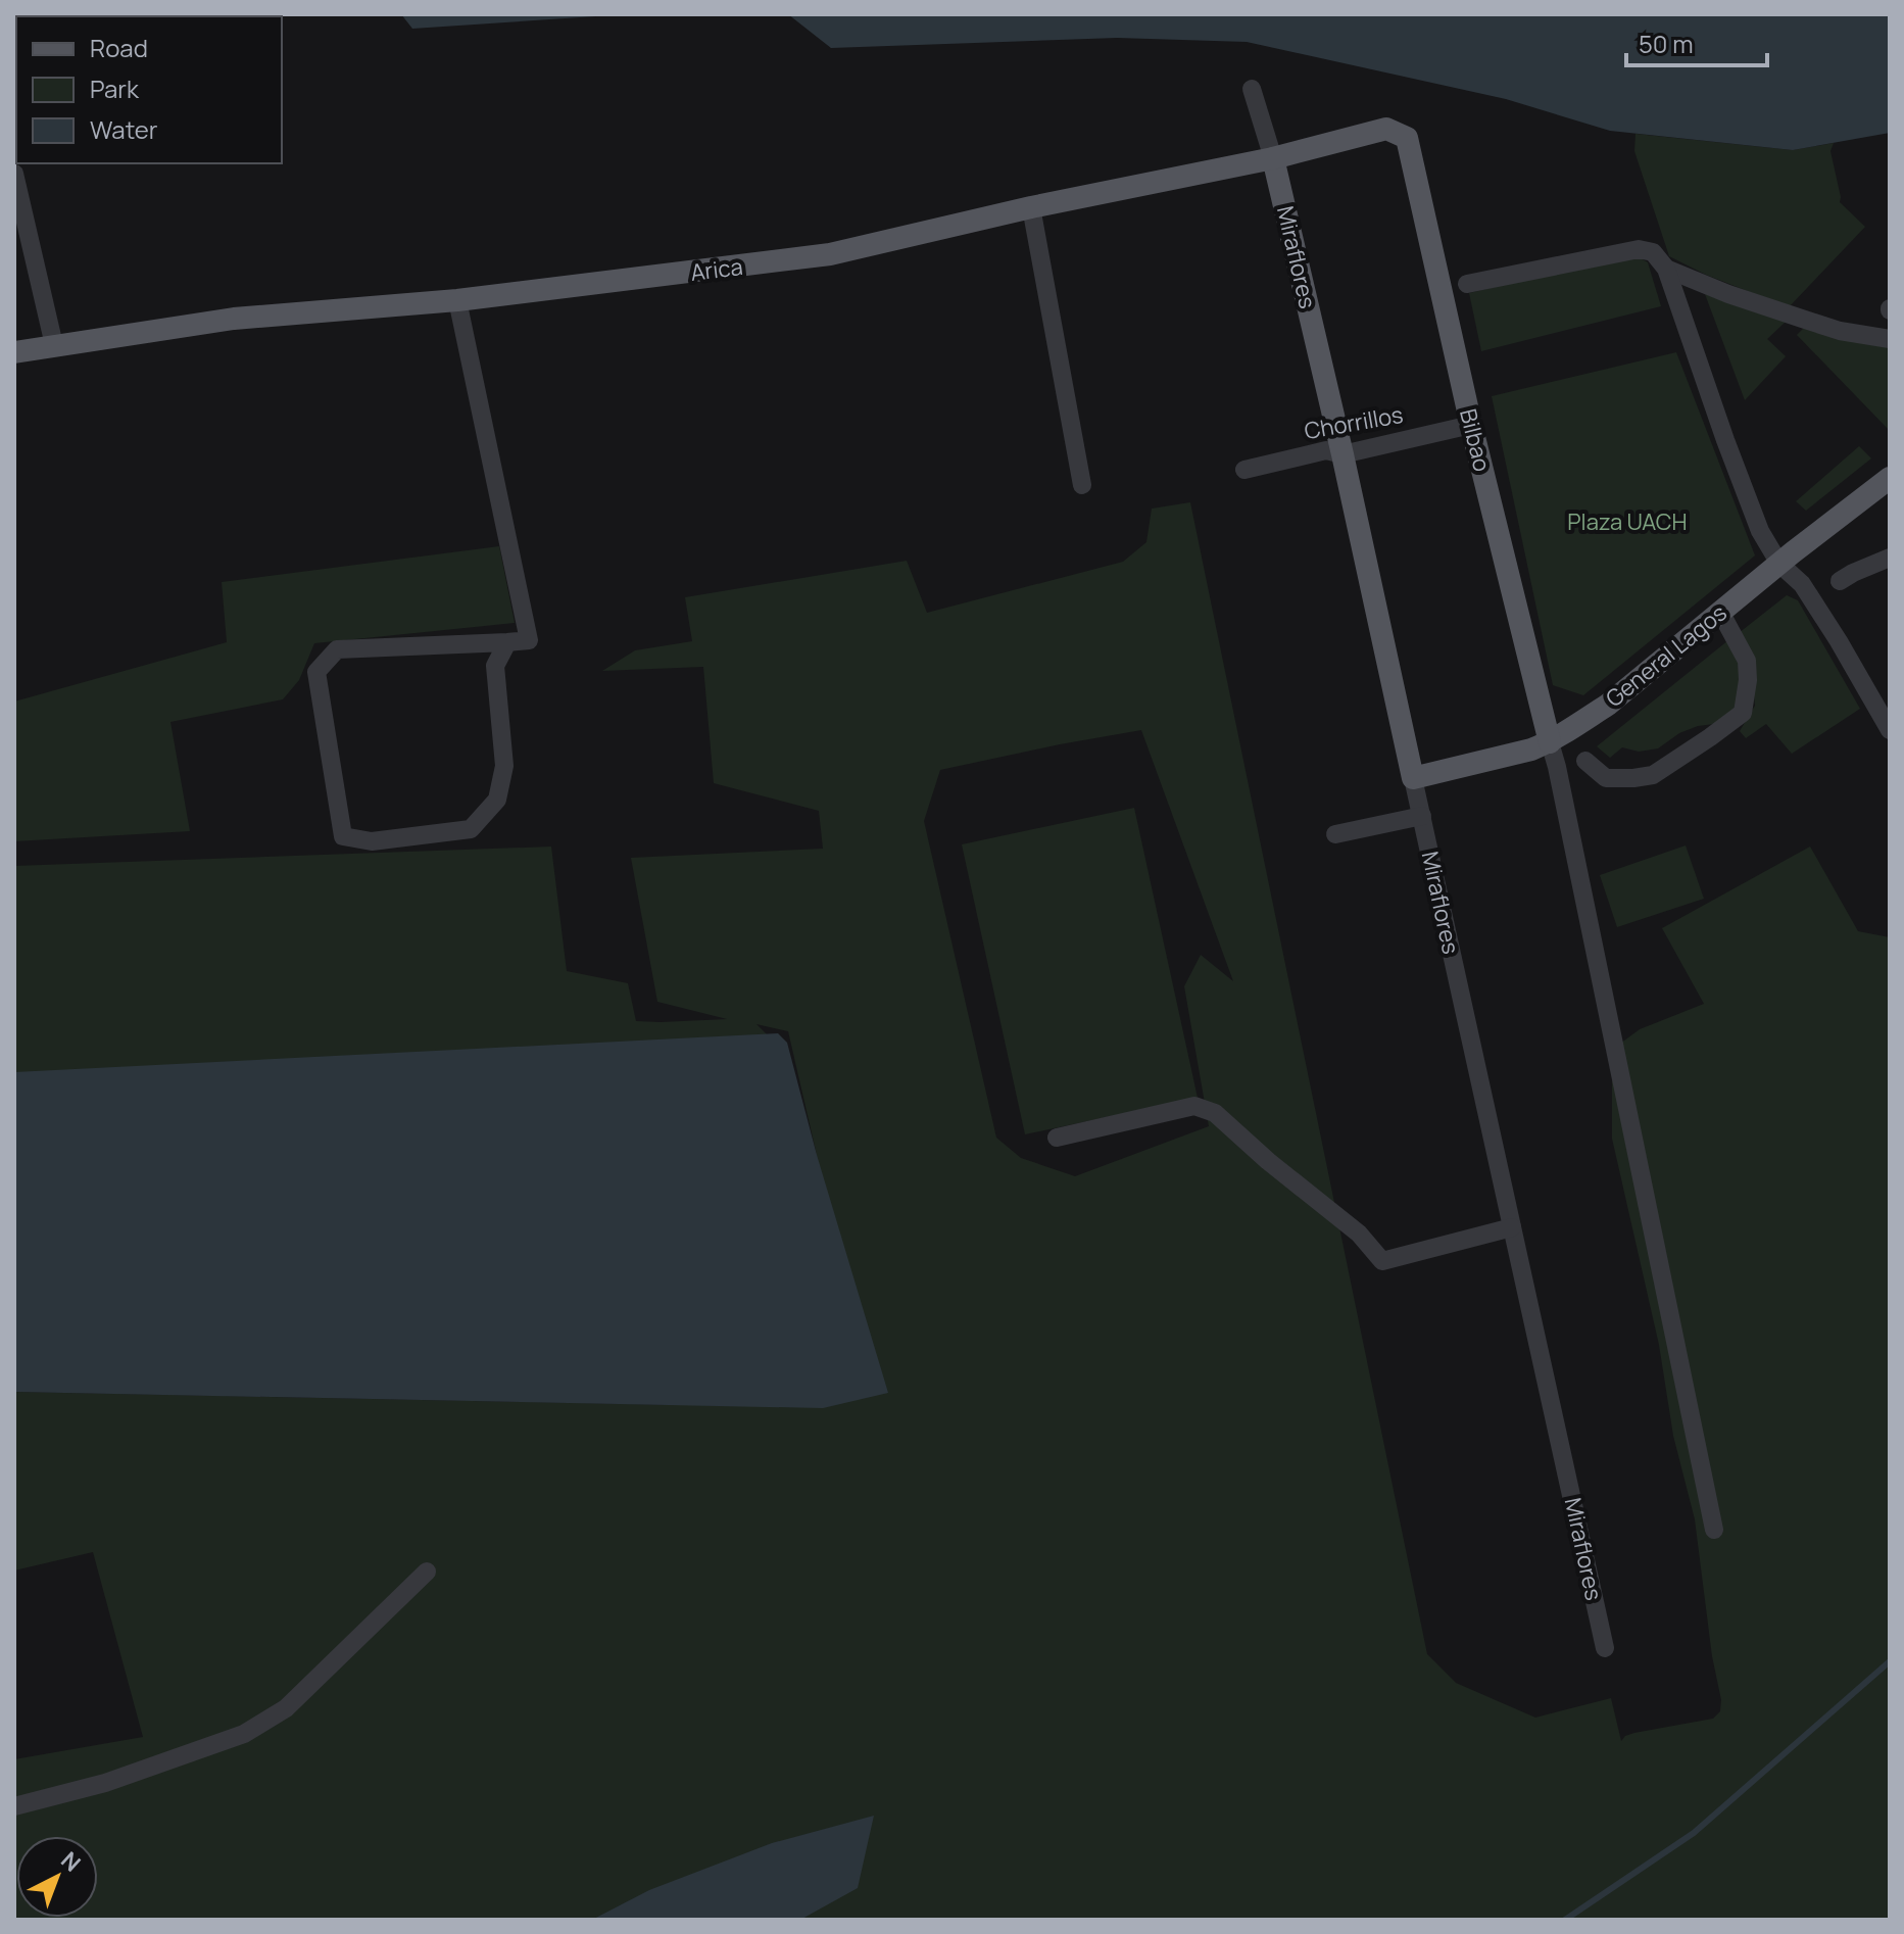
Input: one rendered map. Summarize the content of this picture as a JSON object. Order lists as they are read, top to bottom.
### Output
{
  "streets": {
    "main road": [
      "Miraflores",
      "Arica",
      "Bilbao",
      "General Lagos"
    ],
    "street": ["Chorrillos"]
  },
  "crossings": [
    ["Miraflores", "Arica"],
    ["Miraflores", "Chorrillos"],
    ["Miraflores", "General Lagos"],
    ["Arica", "Bilbao"],
    ["Chorrillos", "Bilbao"],
    ["Bilbao", "General Lagos"]
  ],
  "parks": ["Plaza UACH"],
  "legend": ["Road", "Park", "Water"],
  "scale_bar": "50 m",
  "north": "top right"
}
